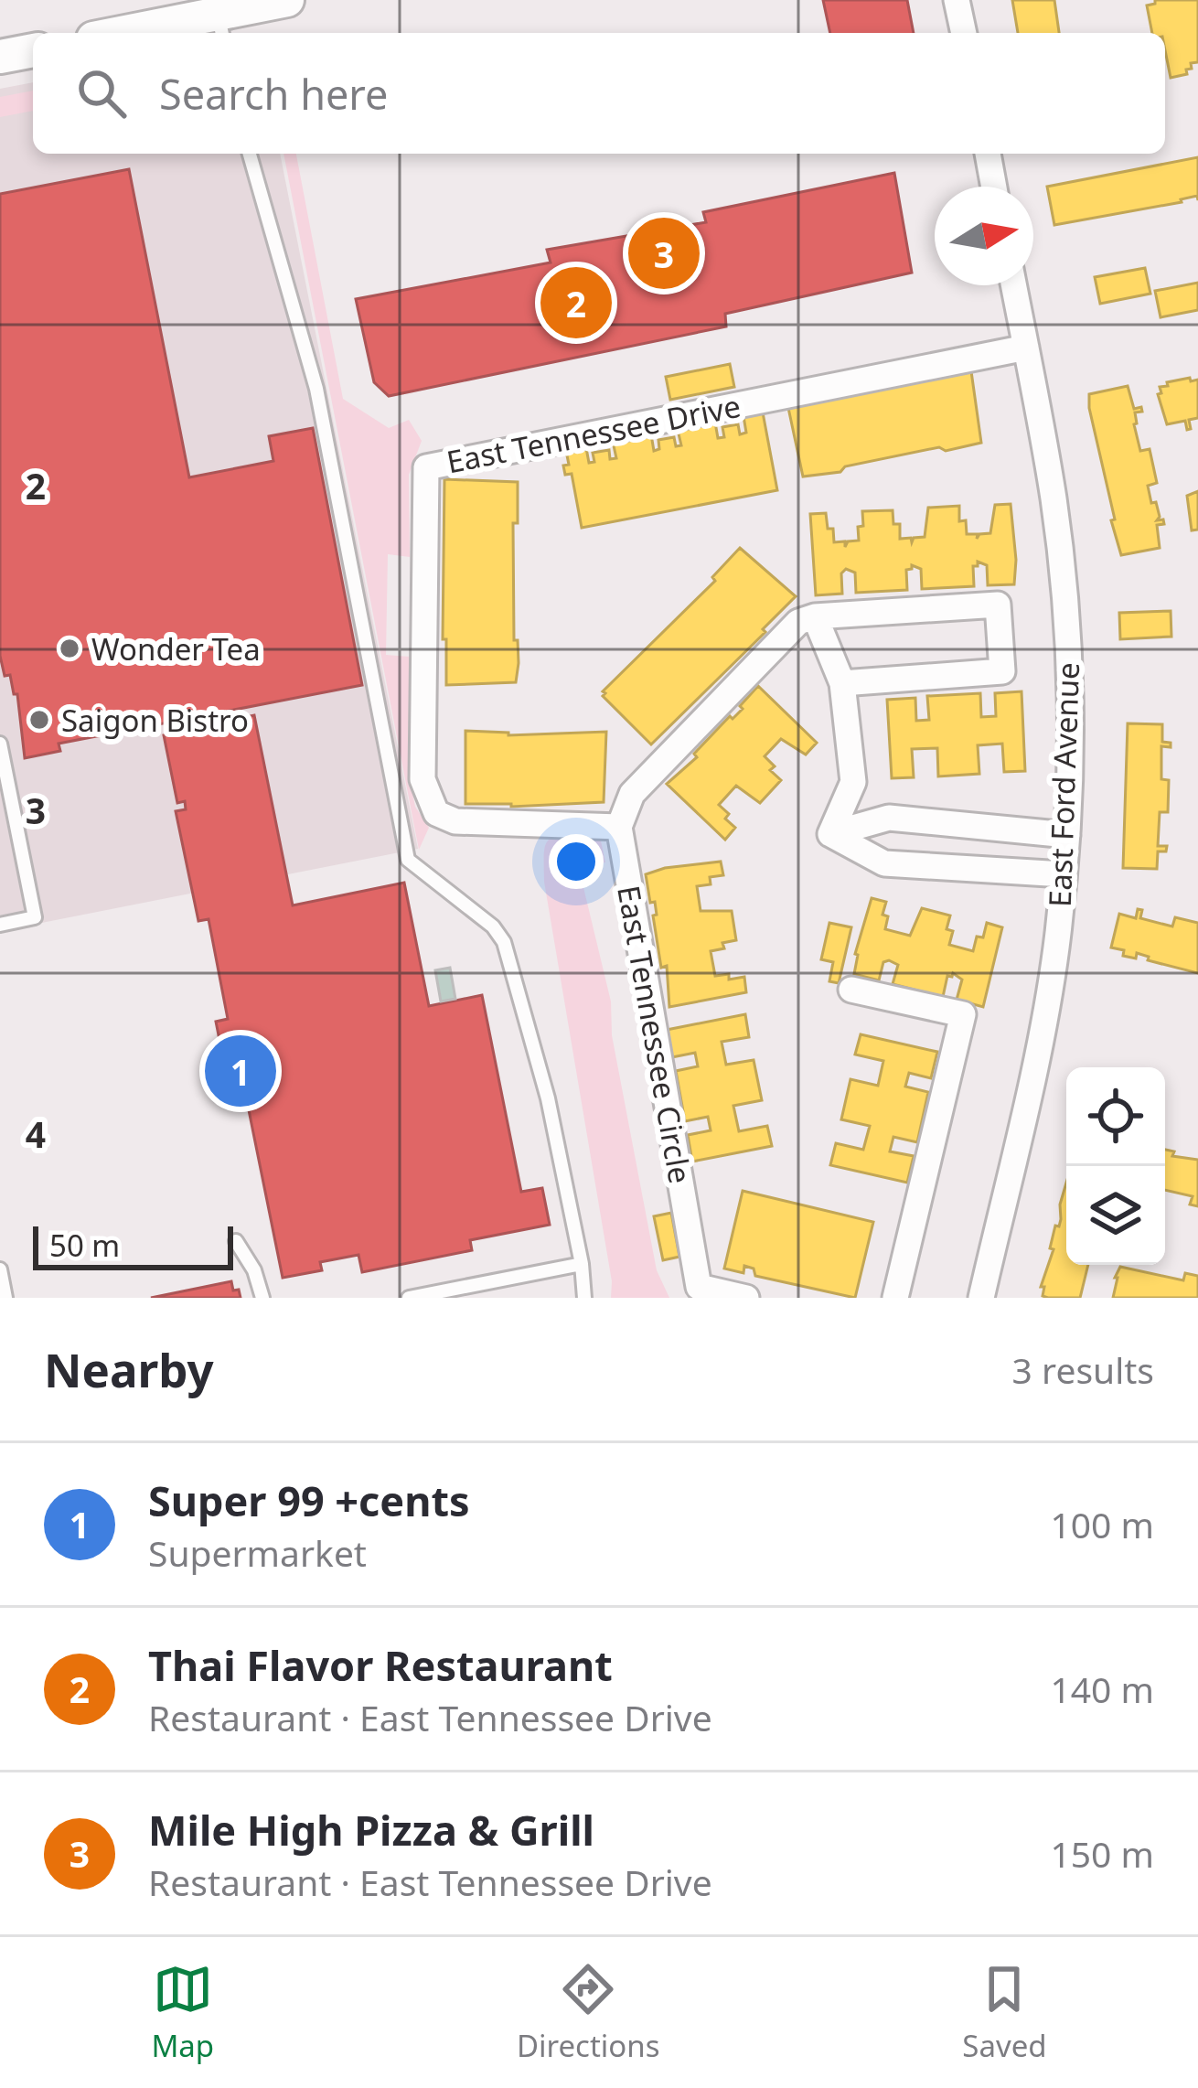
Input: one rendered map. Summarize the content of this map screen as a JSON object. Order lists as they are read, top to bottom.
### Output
{
  "streets": {
    "street": ["East Tennessee Drive", "East Ford Avenue", "East Tennessee Circle"]
  },
  "crossings": [
    ["East Tennessee Drive", "East Ford Avenue"],
    ["East Tennessee Drive", "East Tennessee Circle"]
  ],
  "places": ["Wonder Tea", "Saigon Bistro"],
  "scale_bar": "50 m",
  "north": "right",
  "page": {
    "search": "Search here",
    "pins": ["3", "2", "1"],
    "scale": "50 m",
    "heading": ["Nearby", "3 results"],
    "list": [
      {
        "mark": "1",
        "name": "Super 99 +cents",
        "note": "Supermarket",
        "value": "100 m"
      },
      {
        "mark": "2",
        "name": "Thai Flavor Restaurant",
        "note": "Restaurant · East Tennessee Drive",
        "value": "140 m"
      },
      {
        "mark": "3",
        "name": "Mile High Pizza & Grill",
        "note": "Restaurant · East Tennessee Drive",
        "value": "150 m"
      }
    ],
    "nav": ["Map", "Directions", "Saved"]
  },
  "grid": {
    "rows": ["2", "3", "4"]
  }
}
